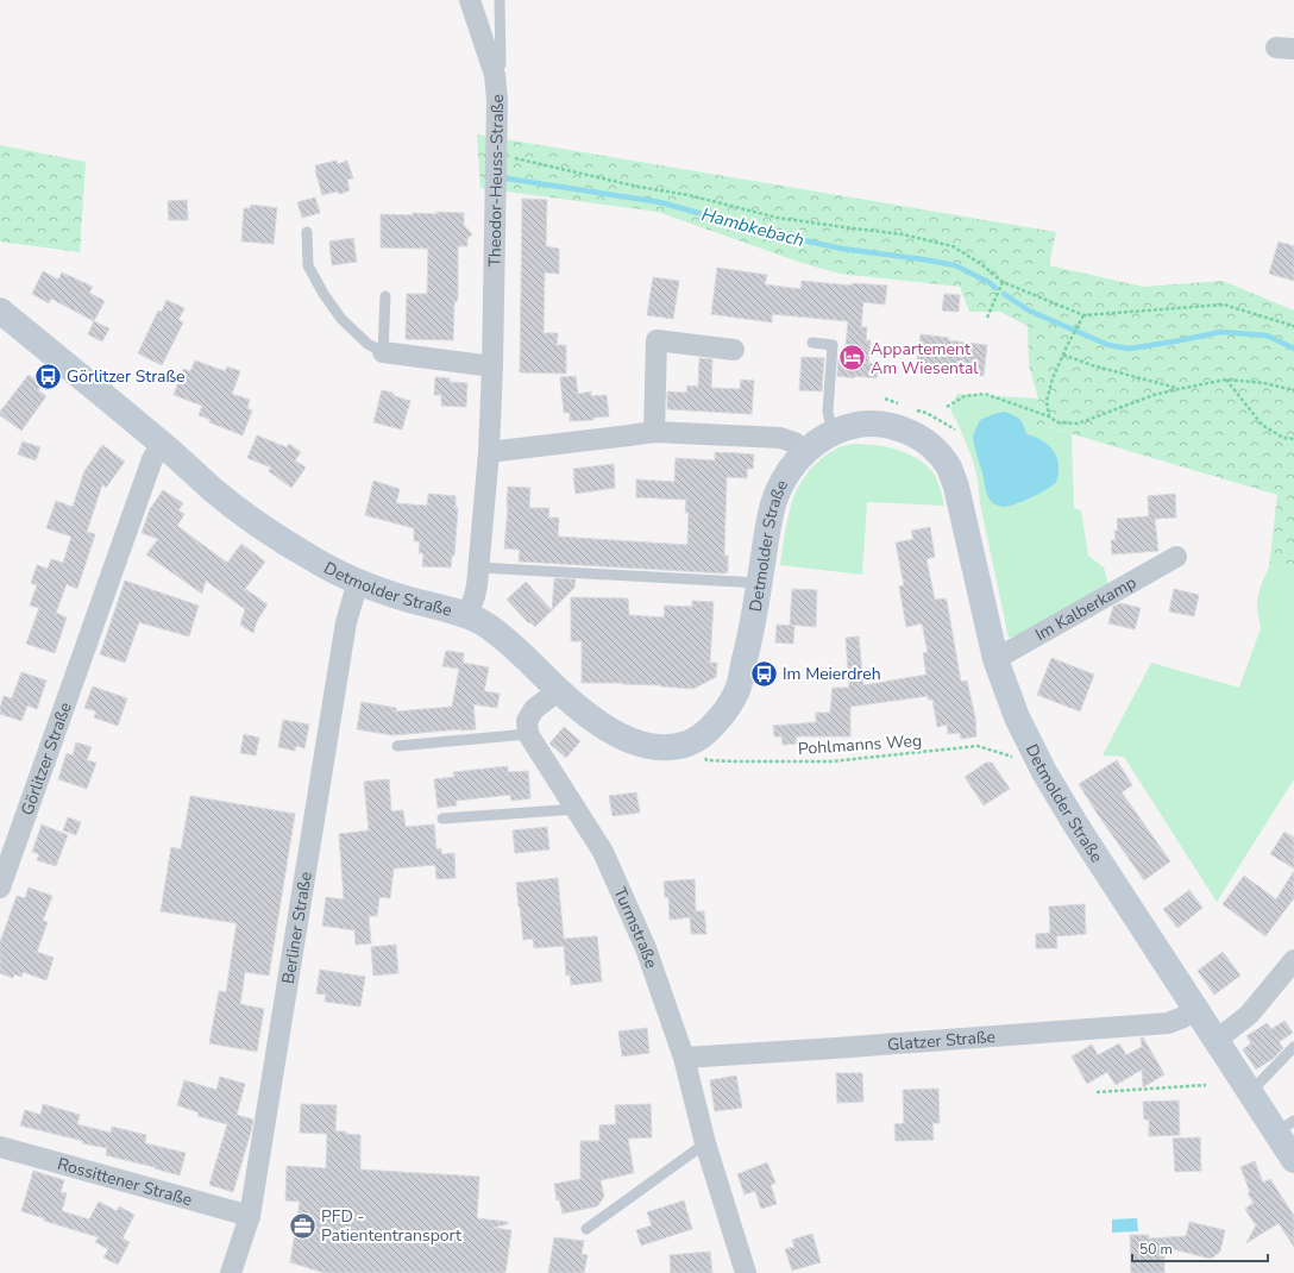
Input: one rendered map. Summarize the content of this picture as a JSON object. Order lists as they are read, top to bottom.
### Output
{
  "streets": {
    "main road": ["Detmolder Straße"],
    "street": [
      "Theodor-Heuss-Straße",
      "Im Kalberkamp",
      "Görlitzer Straße",
      "Berliner Straße",
      "Turmstraße",
      "Glatzer Straße",
      "Rossittener Straße"
    ],
    "path": ["Pohlmanns Weg"]
  },
  "crossings": [
    ["Theodor-Heuss-Straße", "Detmolder Straße"],
    ["Detmolder Straße", "Im Kalberkamp"],
    ["Detmolder Straße", "Görlitzer Straße"],
    ["Detmolder Straße", "Berliner Straße"],
    ["Detmolder Straße", "Glatzer Straße"],
    ["Berliner Straße", "Rossittener Straße"],
    ["Turmstraße", "Glatzer Straße"]
  ],
  "water": ["Hambkebach"],
  "places": {
    "hotel": ["Appartement Am Wiesental"],
    "bus stop": ["Görlitzer Straße", "Im Meierdreh"],
    "office": ["PFD - Patiententransport"]
  },
  "scale_bar": "50 m"
}
